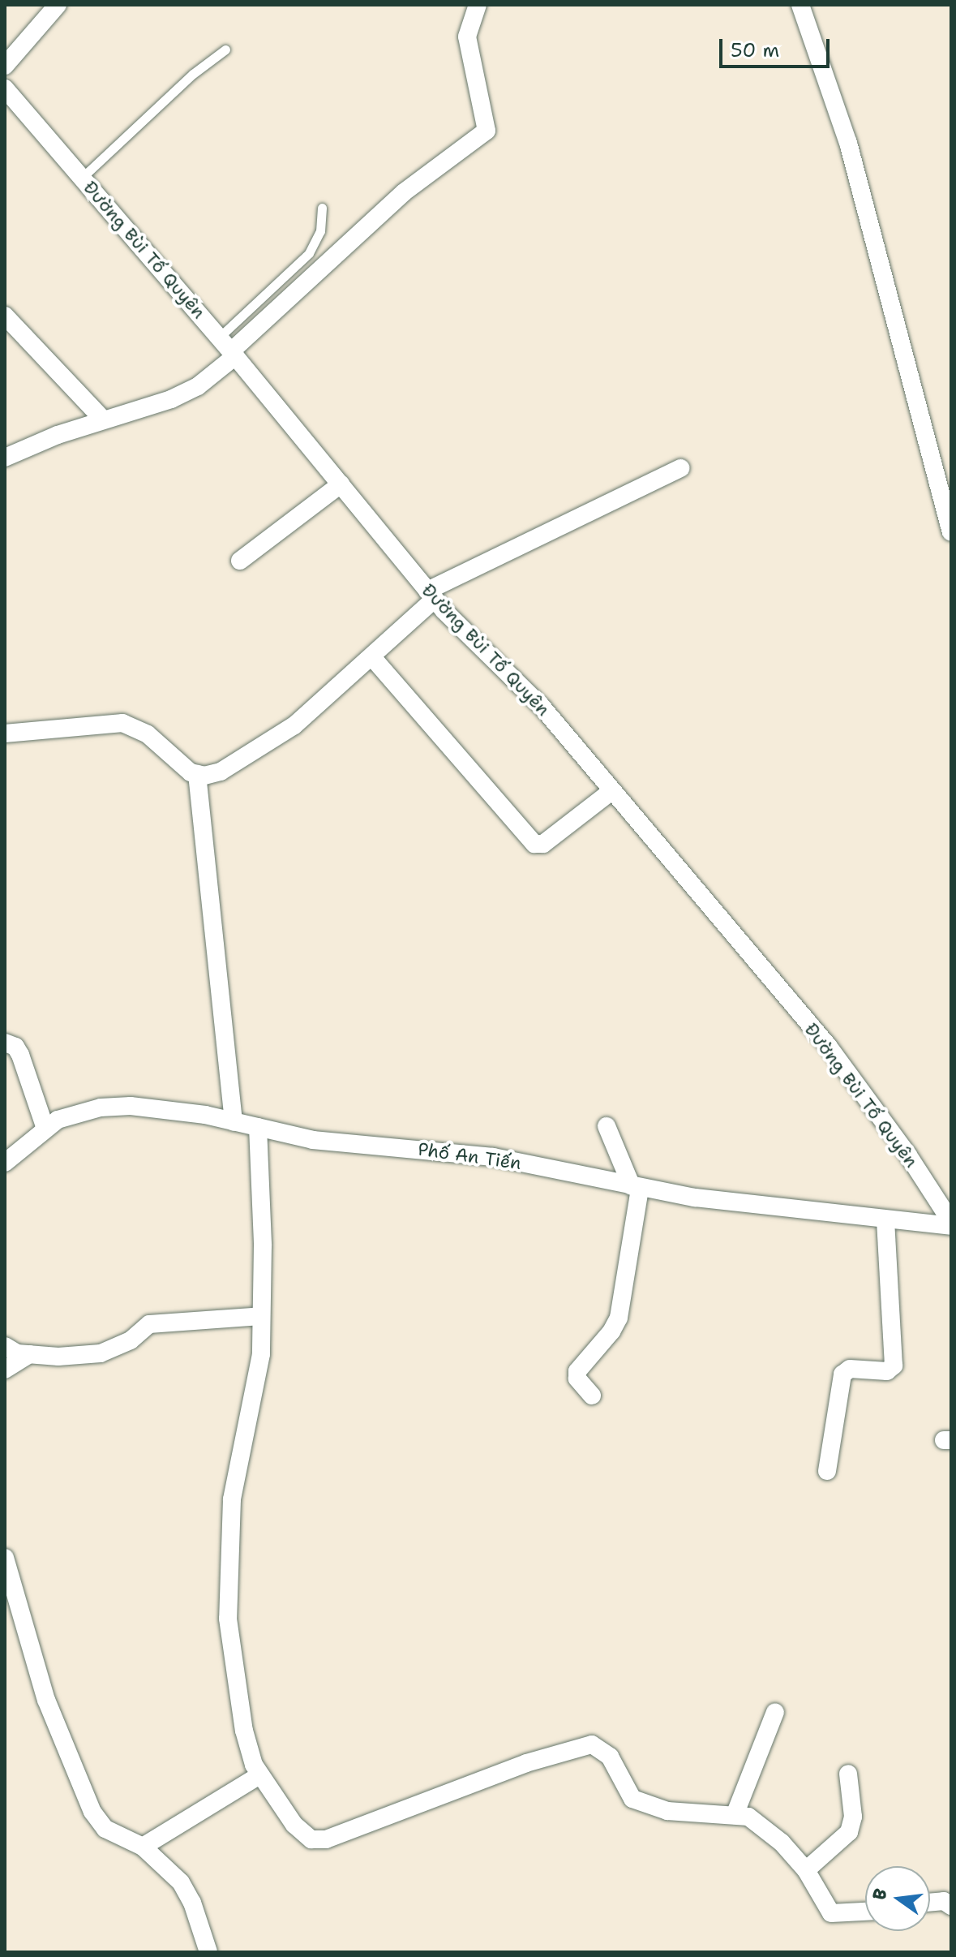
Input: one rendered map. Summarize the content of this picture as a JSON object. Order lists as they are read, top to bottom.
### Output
{
  "streets": {
    "street": ["Đường Bùi Tố Quyên", "Phố An Tiến"]
  },
  "crossings": [
    ["Đường Bùi Tố Quyên", "Phố An Tiến"]
  ],
  "scale_bar": "50 m",
  "north": "left"
}
